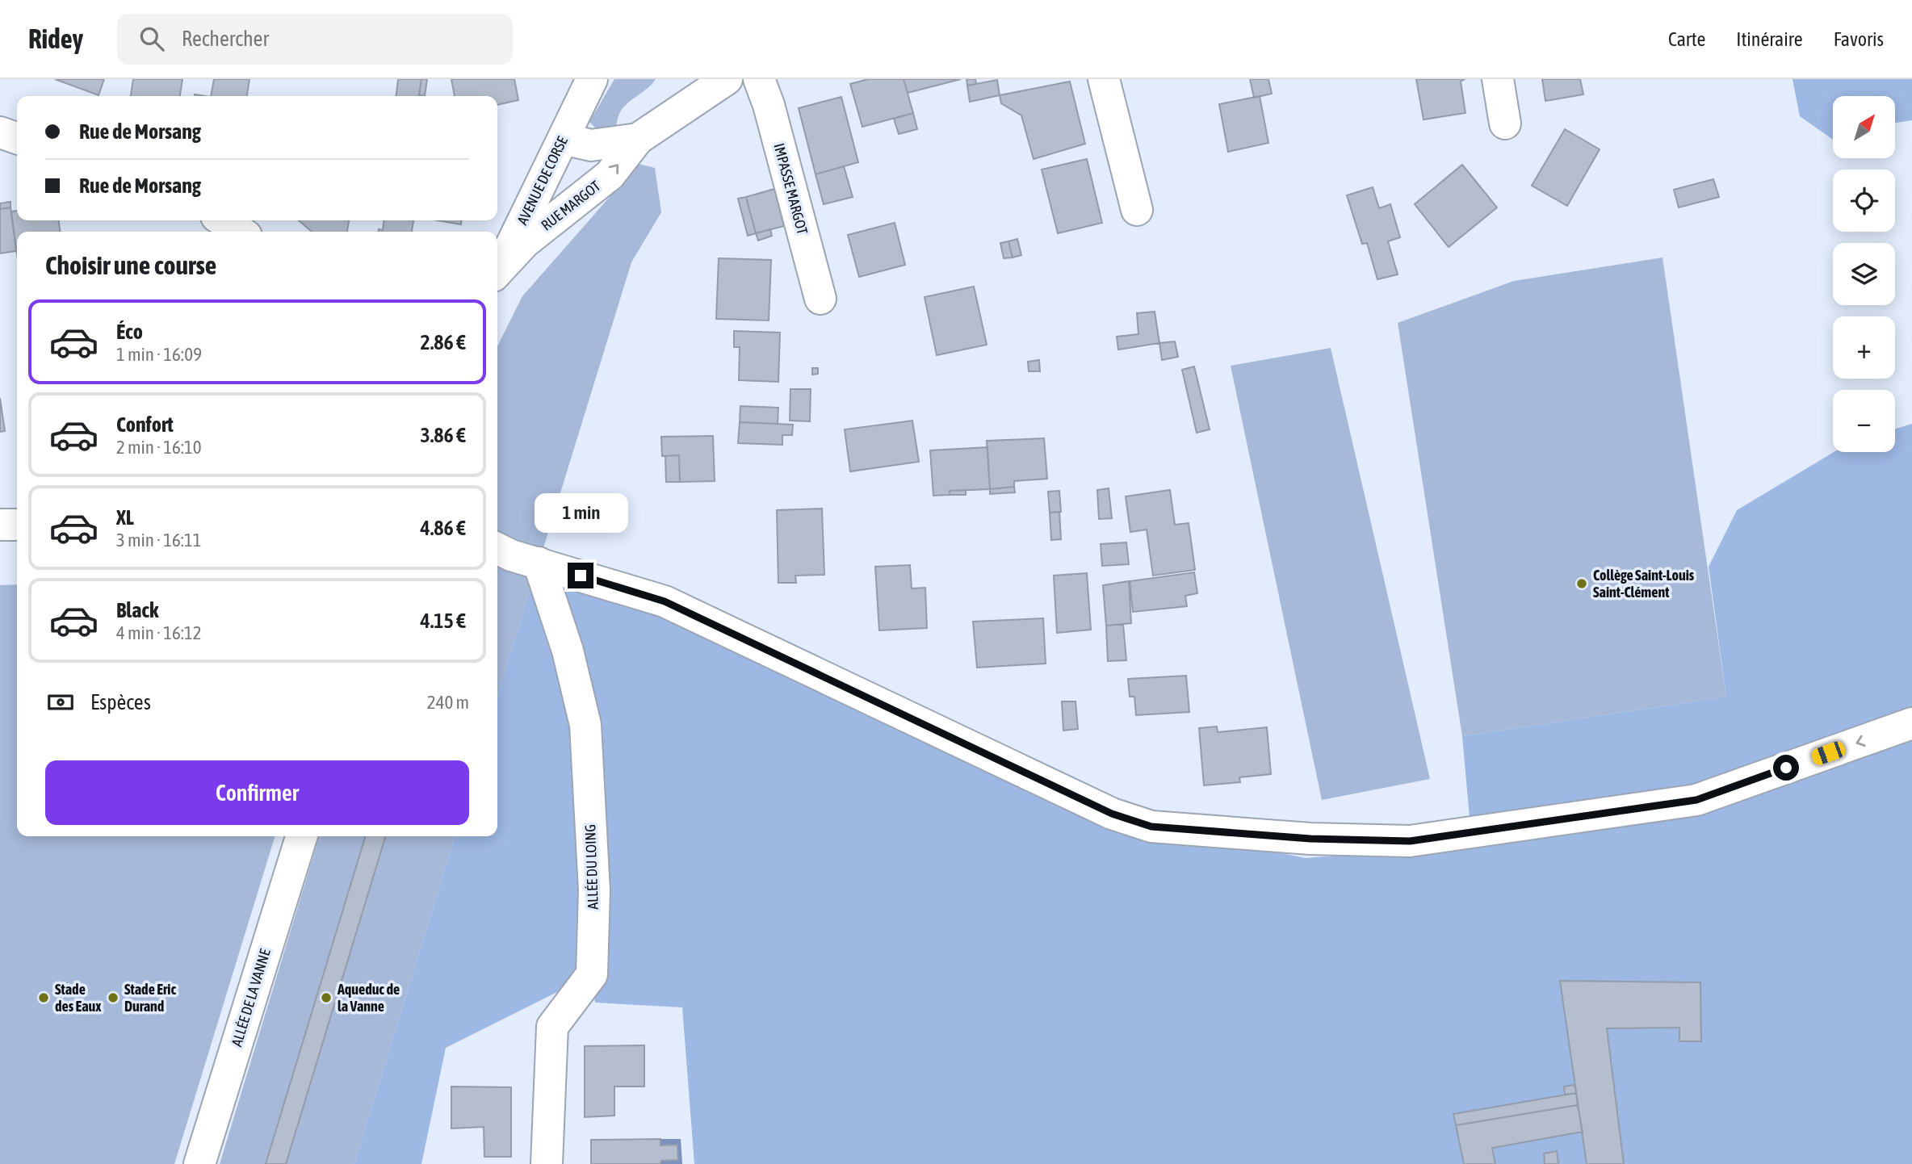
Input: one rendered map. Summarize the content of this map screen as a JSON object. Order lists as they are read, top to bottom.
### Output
{
  "streets": {
    "street": [
      "AVENUE DE CORSE",
      "IMPASSE MARGOT",
      "RUE MARGOT",
      "ALLÉE DU LOING",
      "ALLÉE DE LA VANNE"
    ]
  },
  "crossings": [
    ["AVENUE DE CORSE", "RUE MARGOT"]
  ],
  "one_way": ["RUE MARGOT"],
  "places": [
    "Collège Saint-Louis Saint-Clément",
    "Stade des Eaux",
    "Stade Eric Durand",
    "Aqueduc de la Vanne"
  ],
  "north": "top right",
  "page": {
    "header": "Ridey",
    "search": "Rechercher",
    "nav": ["Carte", "Itinéraire", "Favoris"],
    "map_buttons": ["+", "−"],
    "banner": ["Rue de Morsang", "Rue de Morsang"],
    "heading": "Choisir une course",
    "list": [
      {
        "name": "Éco",
        "note": "1 min · 16:09",
        "value": "2.86 €"
      },
      {
        "name": "Confort",
        "note": "2 min · 16:10",
        "value": "3.86 €"
      },
      {
        "name": "XL",
        "note": "3 min · 16:11",
        "value": "4.86 €"
      },
      {
        "name": "Black",
        "note": "4 min · 16:12",
        "value": "4.15 €"
      }
    ],
    "bubble": "1 min",
    "pay": ["Espèces", "240 m"],
    "buttons": "Confirmer"
  }
}
